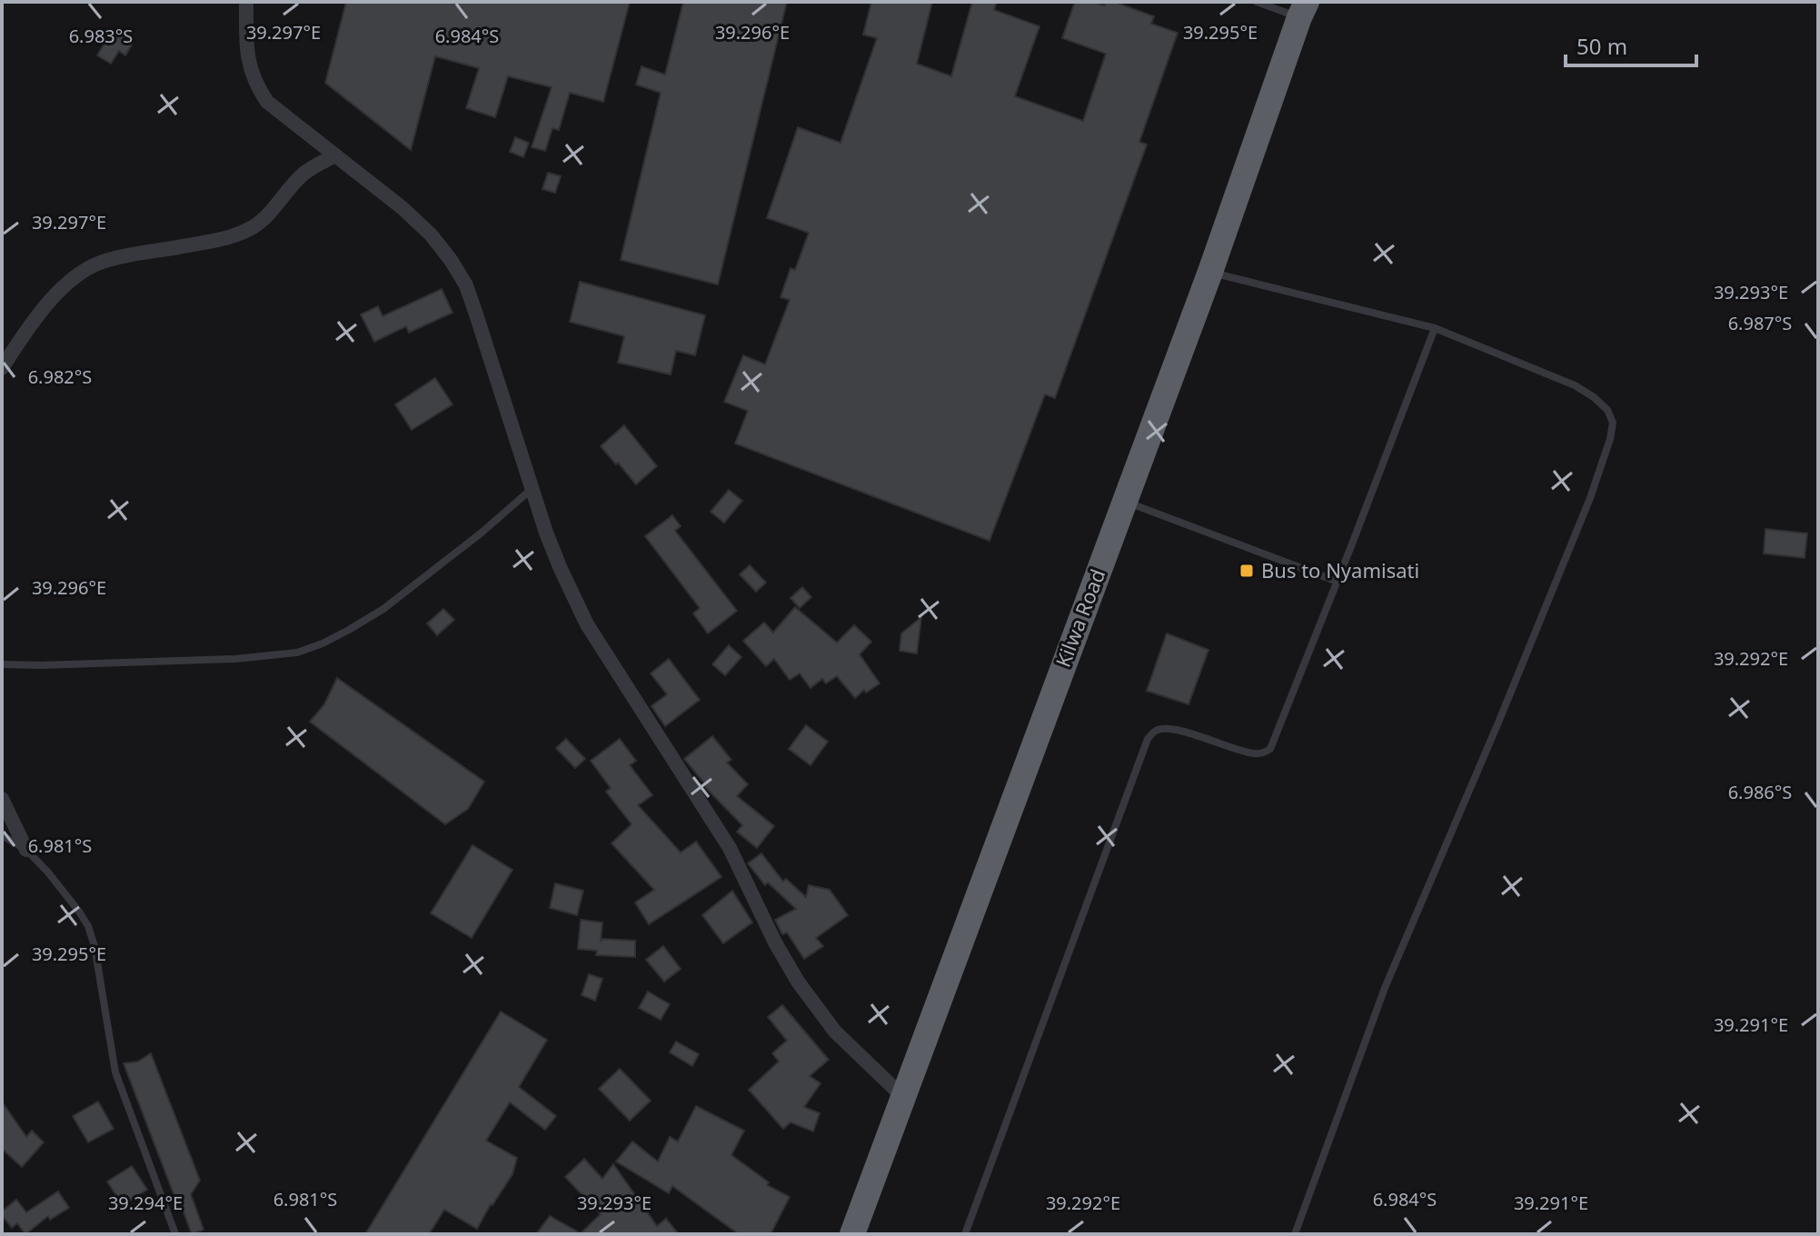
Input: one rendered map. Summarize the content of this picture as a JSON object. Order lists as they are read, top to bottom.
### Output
{
  "streets": {
    "highway": ["Kilwa Road"]
  },
  "places": {
    "transit": ["Bus to Nyamisati"]
  },
  "scale_bar": "50 m",
  "coordinates": [
    "39.297°E",
    "39.296°E",
    "39.295°E",
    "6.983°S",
    "6.984°S",
    "39.293°E",
    "6.987°S",
    "6.982°S",
    "39.292°E",
    "6.986°S",
    "6.981°S",
    "39.291°E",
    "39.294°E"
  ]
}
